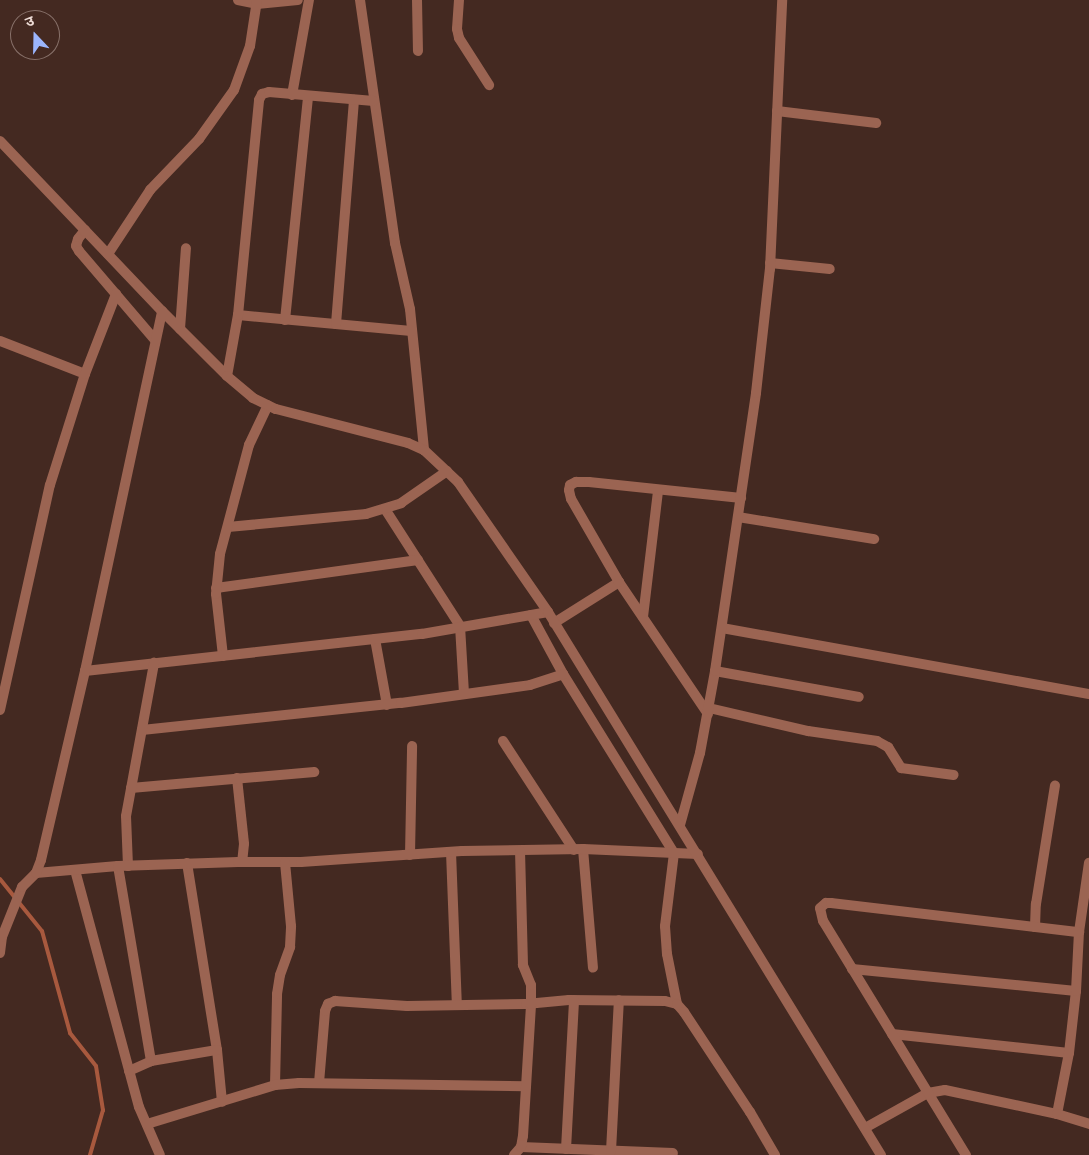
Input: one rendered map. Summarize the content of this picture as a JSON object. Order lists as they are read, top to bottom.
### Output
{
  "north": "top"
}
